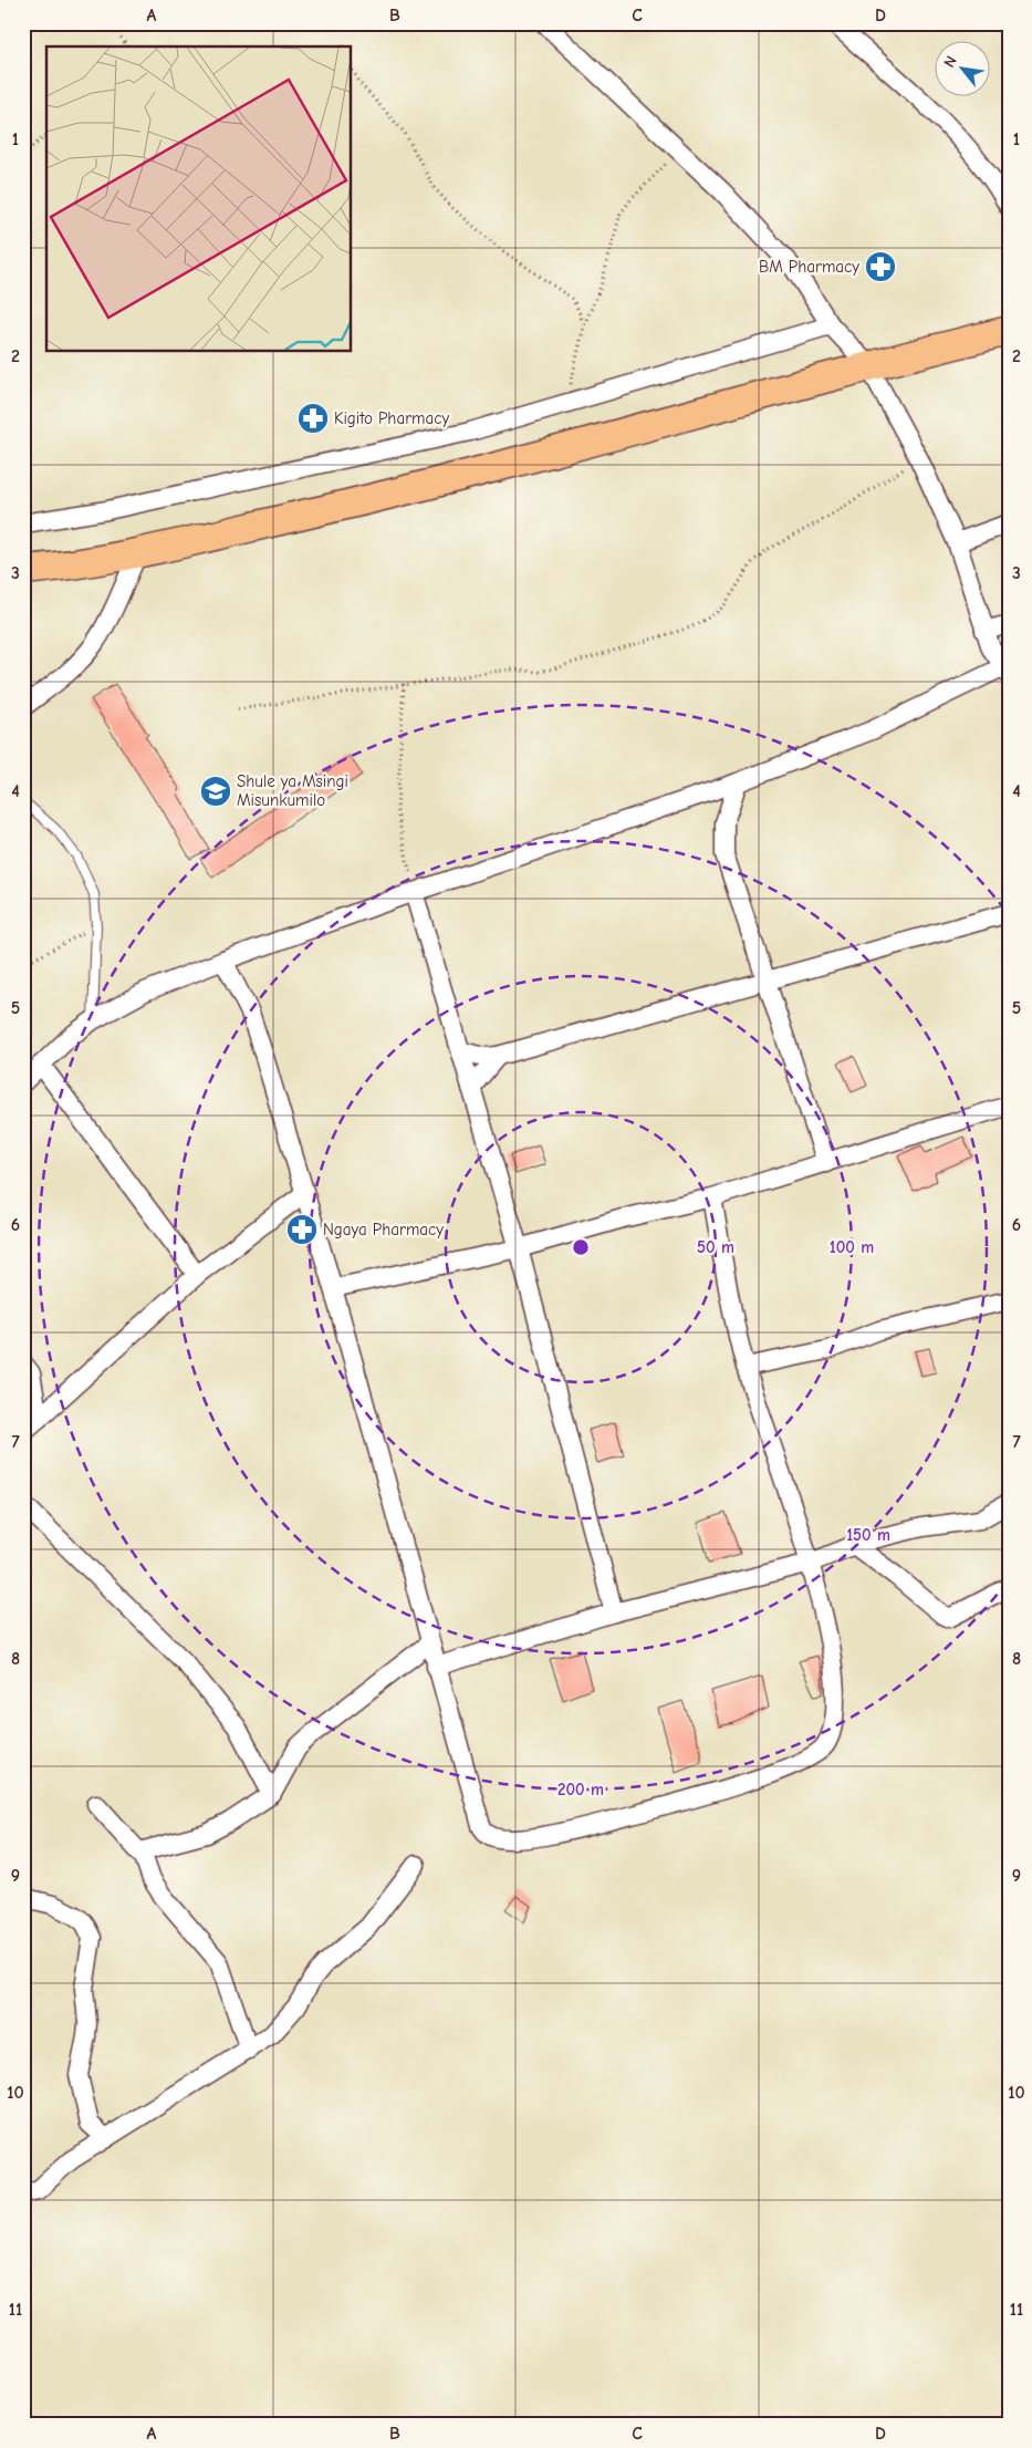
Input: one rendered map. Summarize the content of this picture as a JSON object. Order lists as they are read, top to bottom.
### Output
{
  "places": {
    "pharmacy": ["BM Pharmacy", "Kigito Pharmacy", "Ngaya Pharmacy"],
    "school or university": ["Shule ya Msingi Misunkumilo"]
  },
  "north": "top left",
  "grid": {
    "columns": [
      "A",
      "B",
      "C",
      "D"
    ],
    "rows": [
      "1",
      "2",
      "3",
      "4",
      "5",
      "6",
      "7",
      "8",
      "9",
      "10",
      "11"
    ]
  },
  "rings": [
    "50 m",
    "100 m",
    "150 m",
    "200 m"
  ]
}
